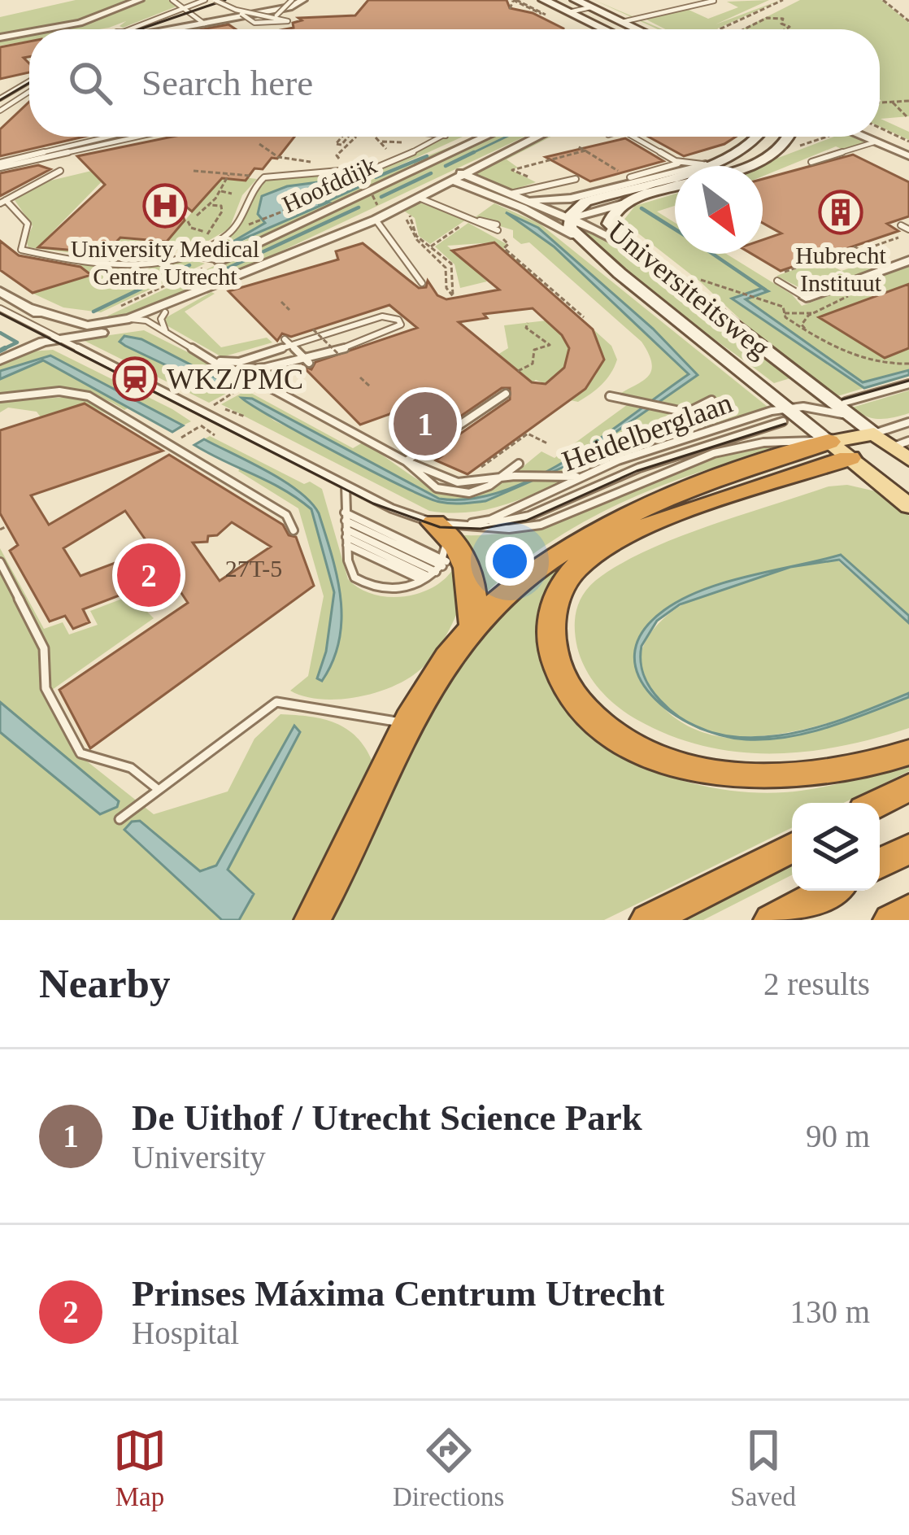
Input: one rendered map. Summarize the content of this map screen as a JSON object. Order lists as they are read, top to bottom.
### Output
{
  "streets": {
    "main road": ["Universiteitsweg"],
    "street": ["Hoofddijk"],
    "lane": ["Heidelberglaan"]
  },
  "crossings": [
    ["Universiteitsweg", "Heidelberglaan"]
  ],
  "places": {
    "hospital": ["University Medical Centre Utrecht"],
    "building": ["Hubrecht Instituut"],
    "station": ["WKZ/PMC"]
  },
  "house_numbers": ["27T-5"],
  "north": "bottom right",
  "page": {
    "search": "Search here",
    "pins": ["1", "2"],
    "heading": ["Nearby", "2 results"],
    "list": [
      {
        "mark": "1",
        "name": "De Uithof / Utrecht Science Park",
        "note": "University",
        "value": "90 m"
      },
      {
        "mark": "2",
        "name": "Prinses Máxima Centrum Utrecht",
        "note": "Hospital",
        "value": "130 m"
      }
    ],
    "nav": ["Map", "Directions", "Saved"]
  }
}
